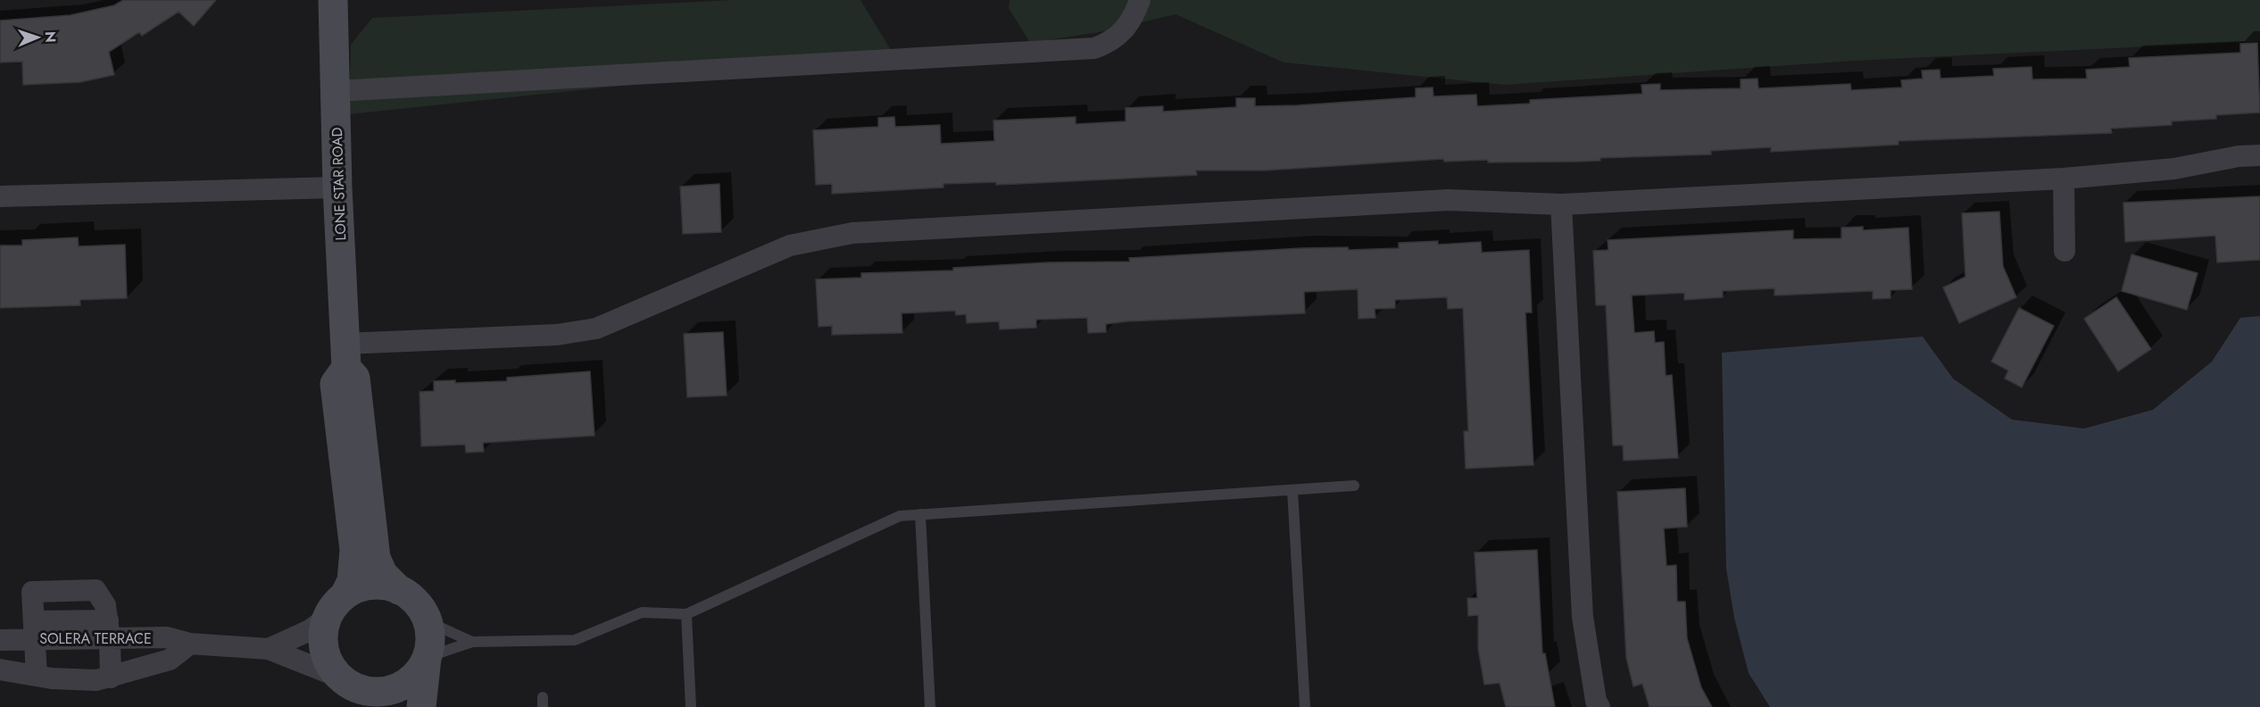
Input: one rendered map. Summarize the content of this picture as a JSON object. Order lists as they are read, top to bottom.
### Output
{
  "streets": {
    "street": ["LONE STAR ROAD", "SOLERA TERRACE"]
  },
  "crossings": [
    ["LONE STAR ROAD", "SOLERA TERRACE"]
  ],
  "north": "right"
}
